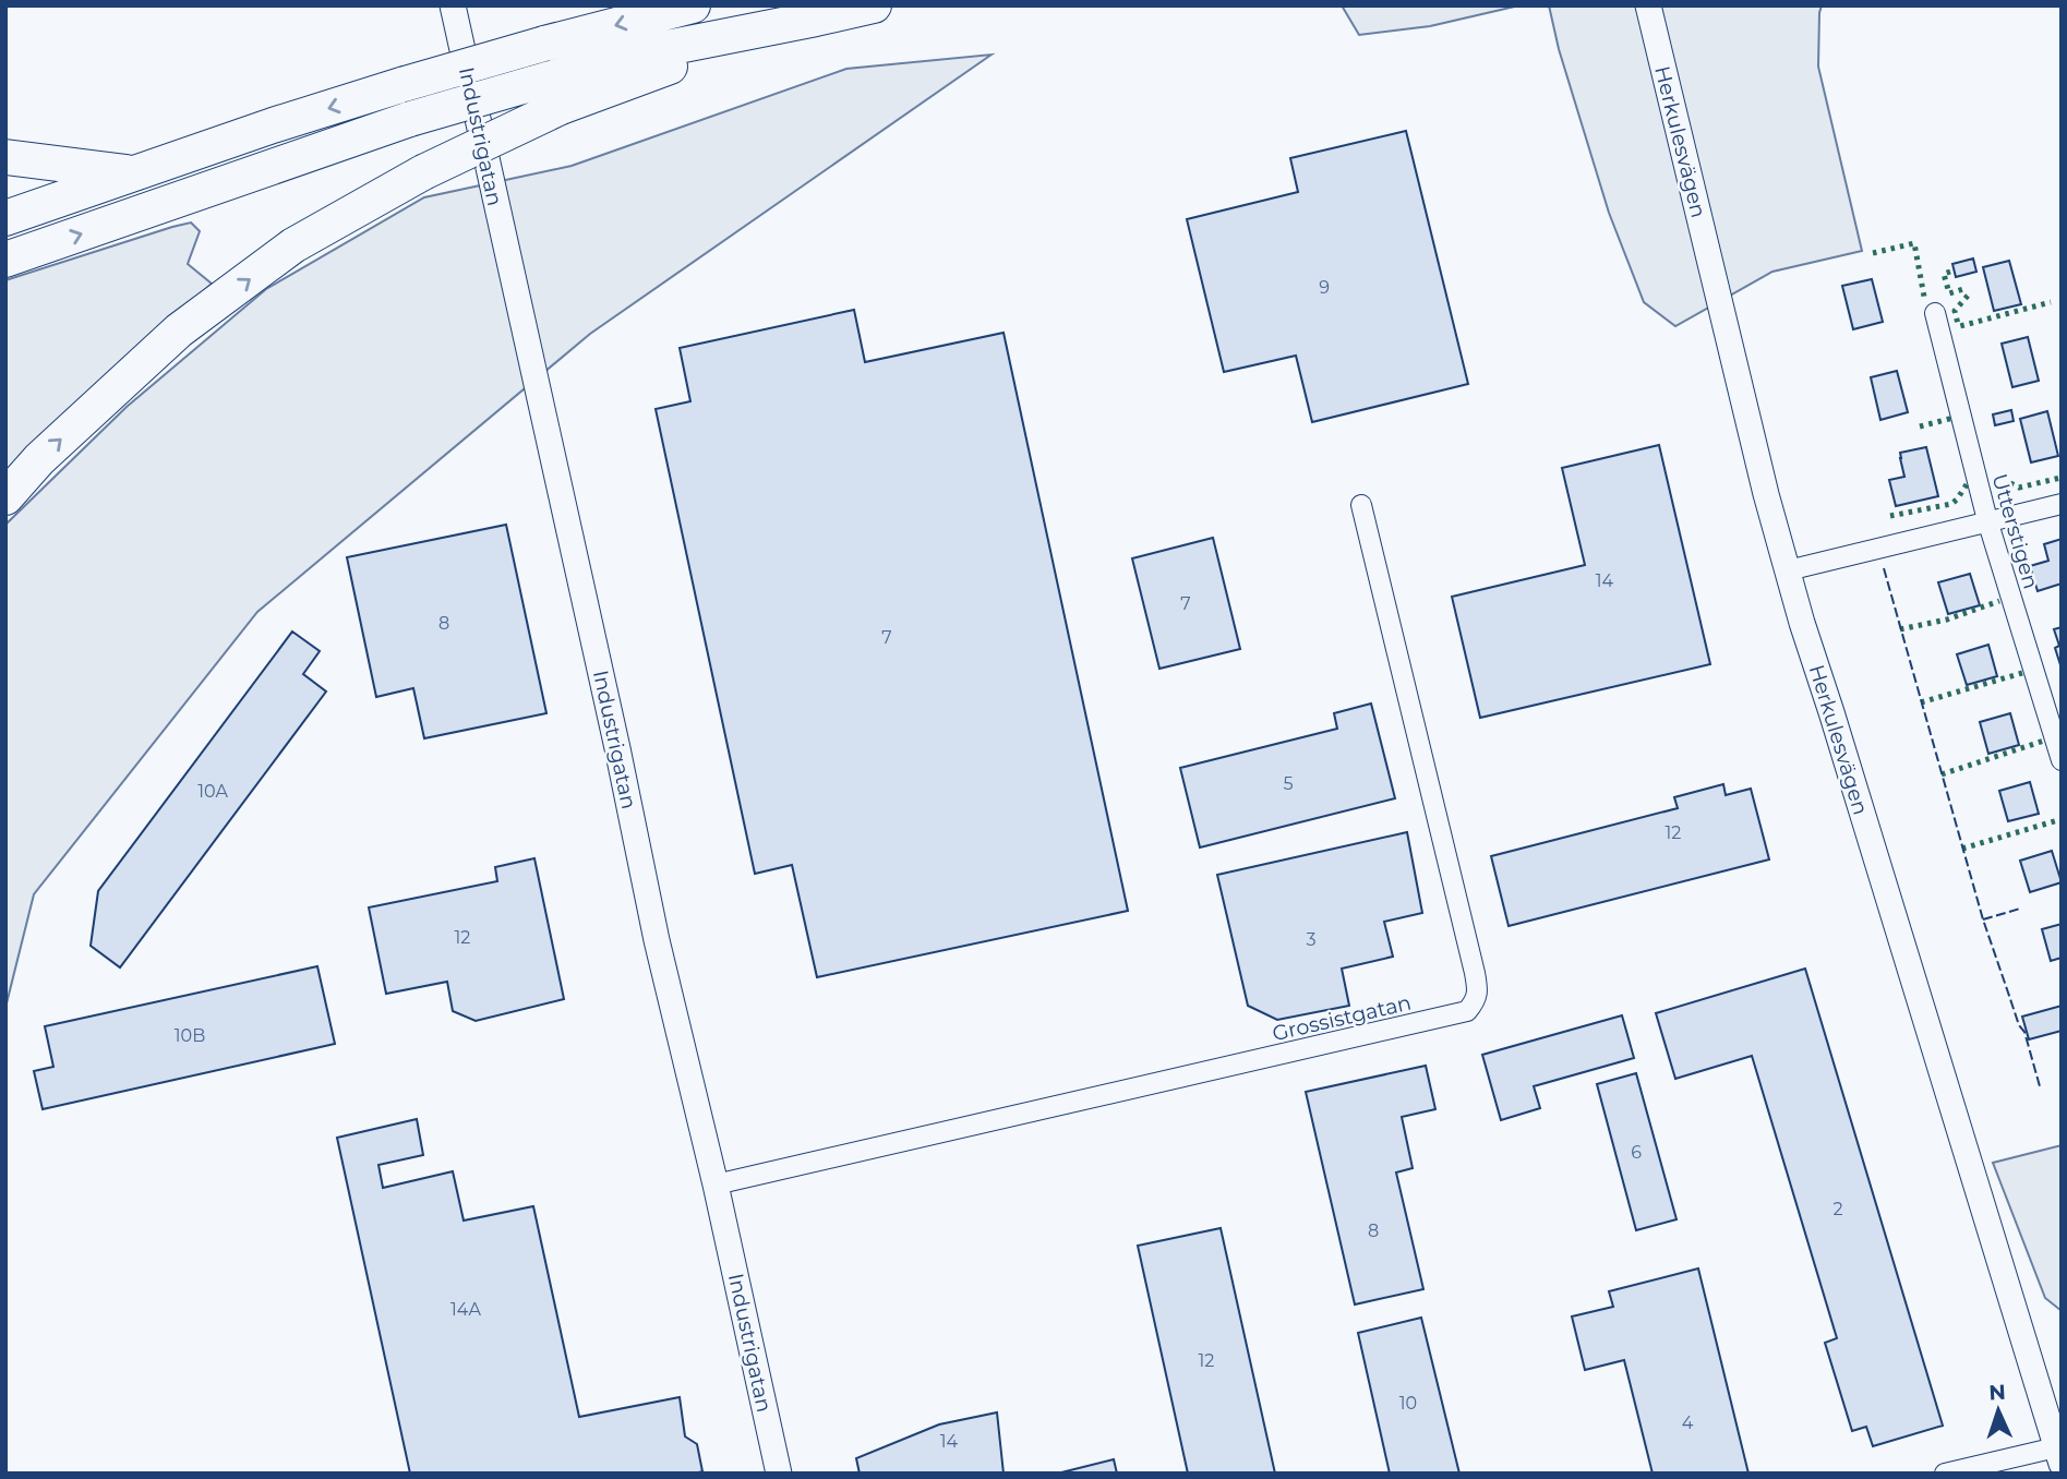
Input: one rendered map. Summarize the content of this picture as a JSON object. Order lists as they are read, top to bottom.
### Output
{
  "streets": {
    "street": [
      "Industrigatan",
      "Herkulesvägen",
      "Utterstigen",
      "Grossistgatan"
    ]
  },
  "crossings": [
    ["Industrigatan", "Grossistgatan"]
  ],
  "house_numbers": [
    "9",
    "14",
    "7",
    "8",
    "7",
    "5",
    "10A",
    "12",
    "12",
    "3",
    "10B",
    "6",
    "2",
    "8",
    "14A",
    "12",
    "10",
    "4",
    "14"
  ],
  "north": "top"
}
